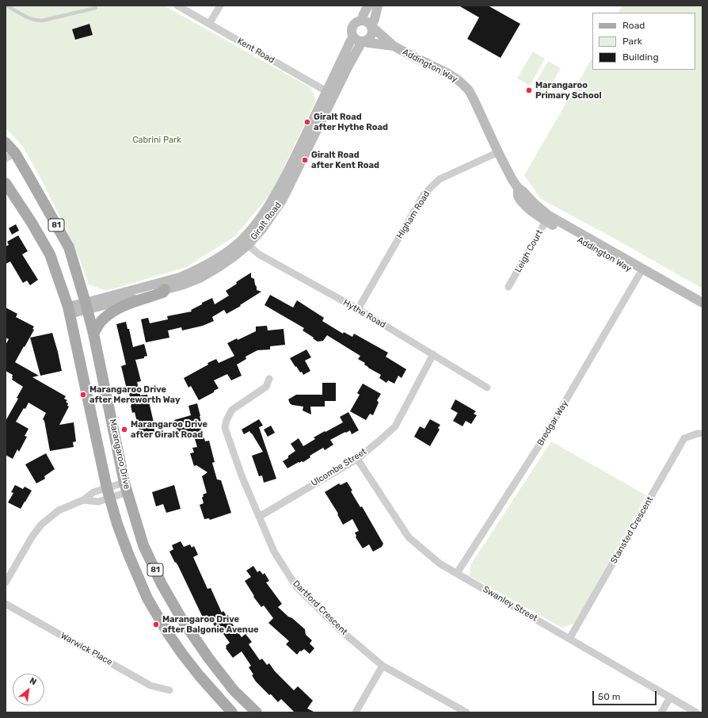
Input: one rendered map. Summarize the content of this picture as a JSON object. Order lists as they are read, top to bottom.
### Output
{
  "streets": {
    "main road": ["81", "Marangaroo Drive"],
    "street": [
      "Kent Road",
      "Addington Way",
      "Higham Road",
      "Giralt Road",
      "Leigh Court",
      "Hythe Road",
      "Bredgar Way",
      "Ulcombe Street",
      "Stansted Crescent",
      "Swanley Street",
      "Dartford Crescent",
      "Warwick Place"
    ]
  },
  "crossings": [
    ["Kent Road", "Giralt Road"],
    ["Addington Way", "Higham Road"],
    ["Addington Way", "Giralt Road"],
    ["Addington Way", "Leigh Court"],
    ["Addington Way", "Bredgar Way"],
    ["Higham Road", "Hythe Road"],
    ["Giralt Road", "81"],
    ["Giralt Road", "Hythe Road"],
    ["Giralt Road", "Marangaroo Drive"],
    ["Hythe Road", "Ulcombe Street"],
    ["Bredgar Way", "Swanley Street"],
    ["Ulcombe Street", "Swanley Street"],
    ["Ulcombe Street", "Dartford Crescent"],
    ["Stansted Crescent", "Swanley Street"]
  ],
  "parks": ["Cabrini Park"],
  "places": [
    "Marangaroo Primary School",
    "Giralt Road after Hythe Road",
    "Giralt Road after Kent Road",
    "Marangaroo Drive after Mereworth Way",
    "Marangaroo Drive after Giralt Road",
    "Marangaroo Drive after Balgonie Avenue"
  ],
  "legend": ["Road", "Park", "Building"],
  "scale_bar": "50 m",
  "north": "top right"
}
